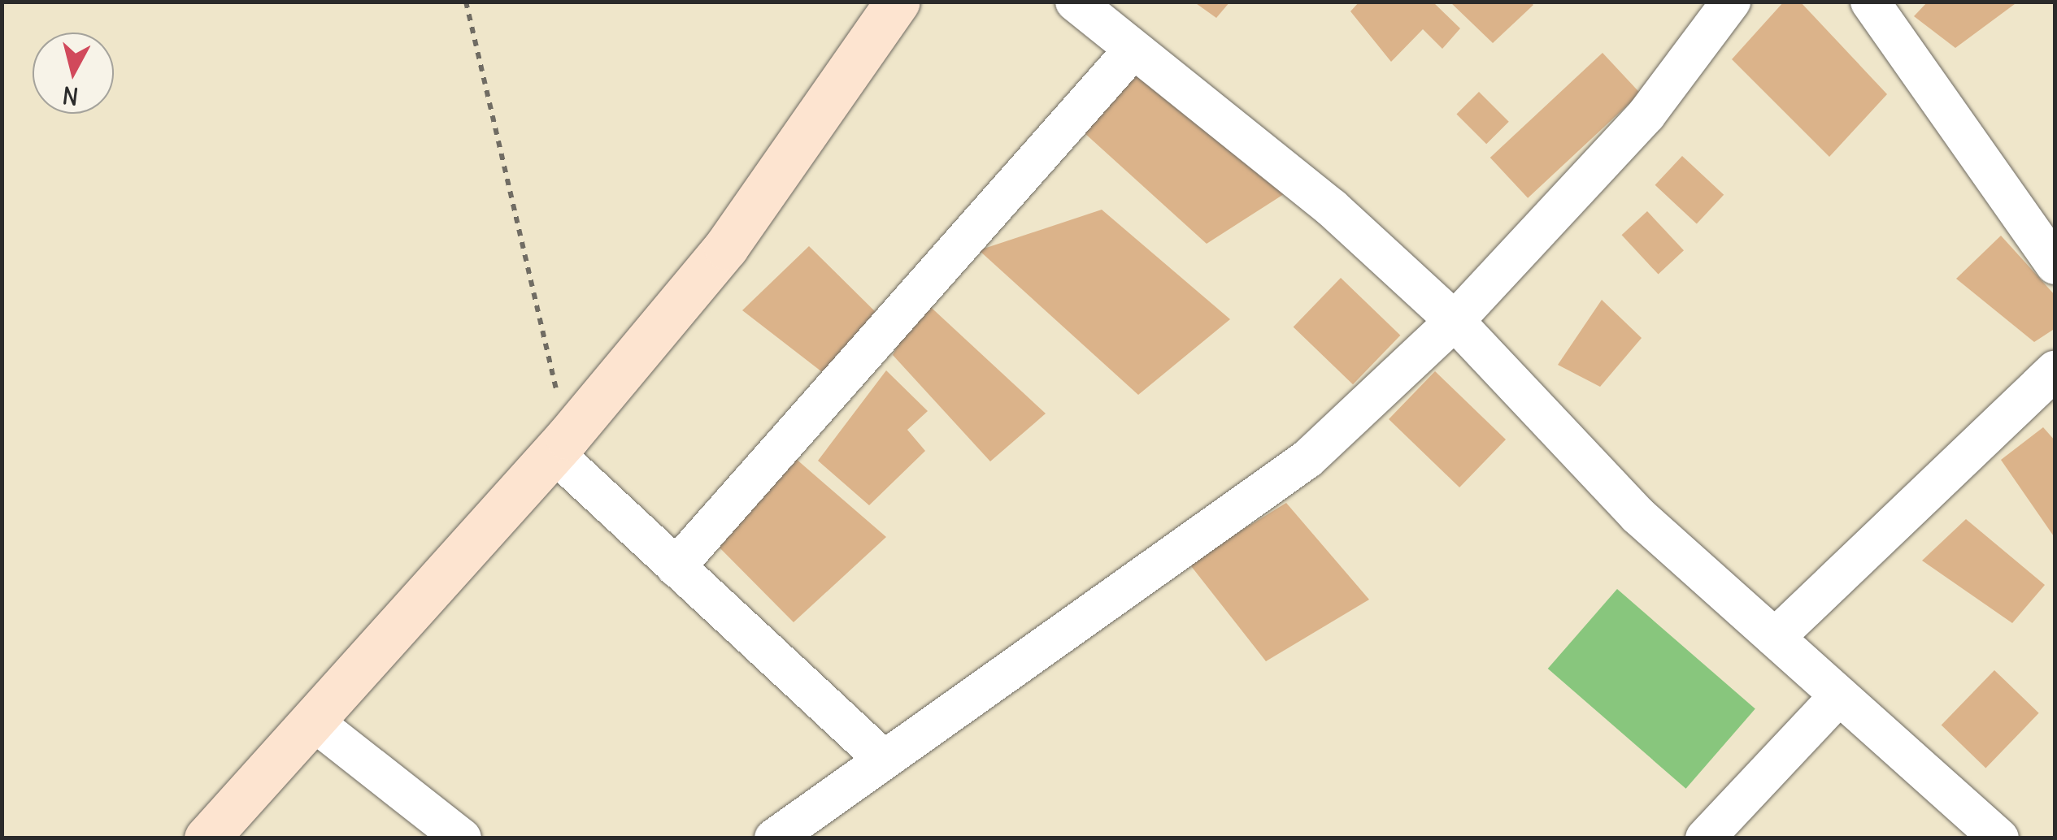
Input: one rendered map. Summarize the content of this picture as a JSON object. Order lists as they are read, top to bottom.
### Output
{
  "north": "bottom"
}
